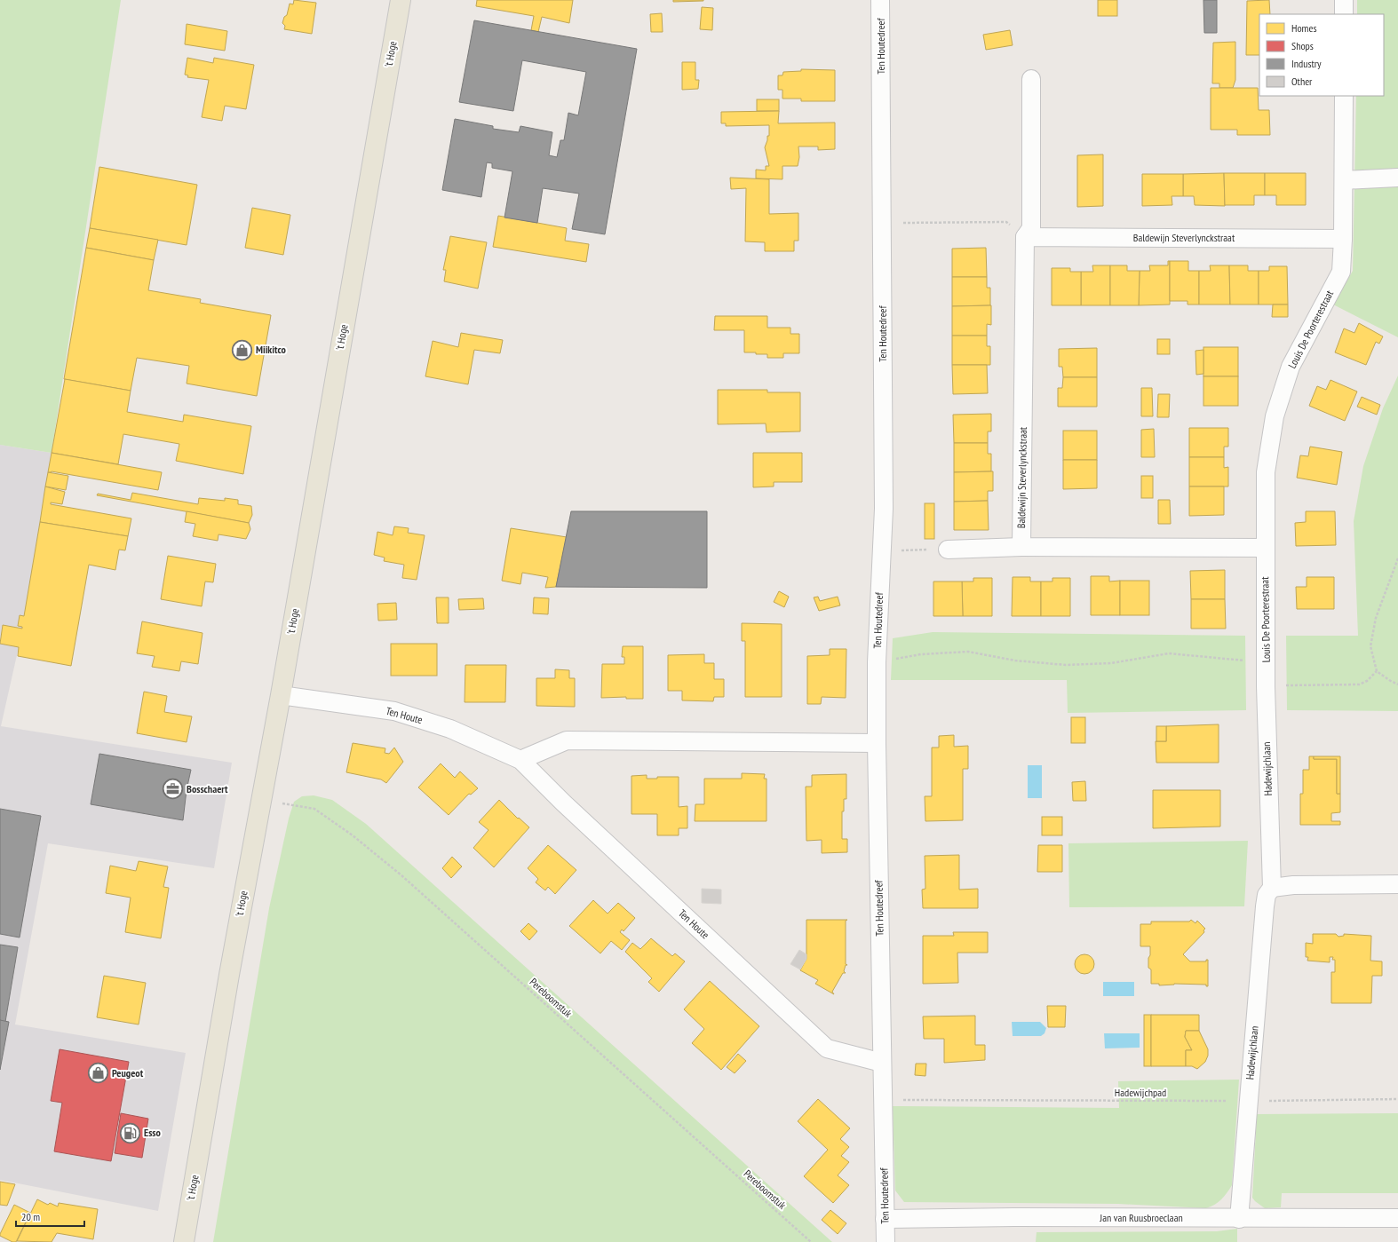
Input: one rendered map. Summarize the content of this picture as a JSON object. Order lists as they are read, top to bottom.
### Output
{
  "streets": {
    "main road": ["'t Hoge"],
    "street": [
      "Ten Houtedreef",
      "Baldewijn Steverlynckstraat",
      "Louis De Poorterestraat",
      "Ten Houte",
      "Hadewijchlaan",
      "Jan van Ruusbroeclaan"
    ],
    "path": ["Pereboomstuk", "Hadewijchpad"]
  },
  "crossings": [
    ["Ten Houtedreef", "Ten Houte"],
    ["Ten Houtedreef", "Hadewijchpad"],
    ["Ten Houtedreef", "Jan van Ruusbroeclaan"],
    ["'t Hoge", "Ten Houte"],
    ["'t Hoge", "Pereboomstuk"],
    ["Baldewijn Steverlynckstraat", "Louis De Poorterestraat"],
    ["Louis De Poorterestraat", "Hadewijchlaan"],
    ["Hadewijchlaan", "Hadewijchpad"],
    ["Hadewijchlaan", "Jan van Ruusbroeclaan"]
  ],
  "places": {
    "shop": ["Miikitco", "Peugeot"],
    "office": ["Bosschaert"],
    "fuel station": ["Esso"]
  },
  "legend": [
    "Homes",
    "Shops",
    "Industry",
    "Other"
  ],
  "scale_bar": "20 m"
}
